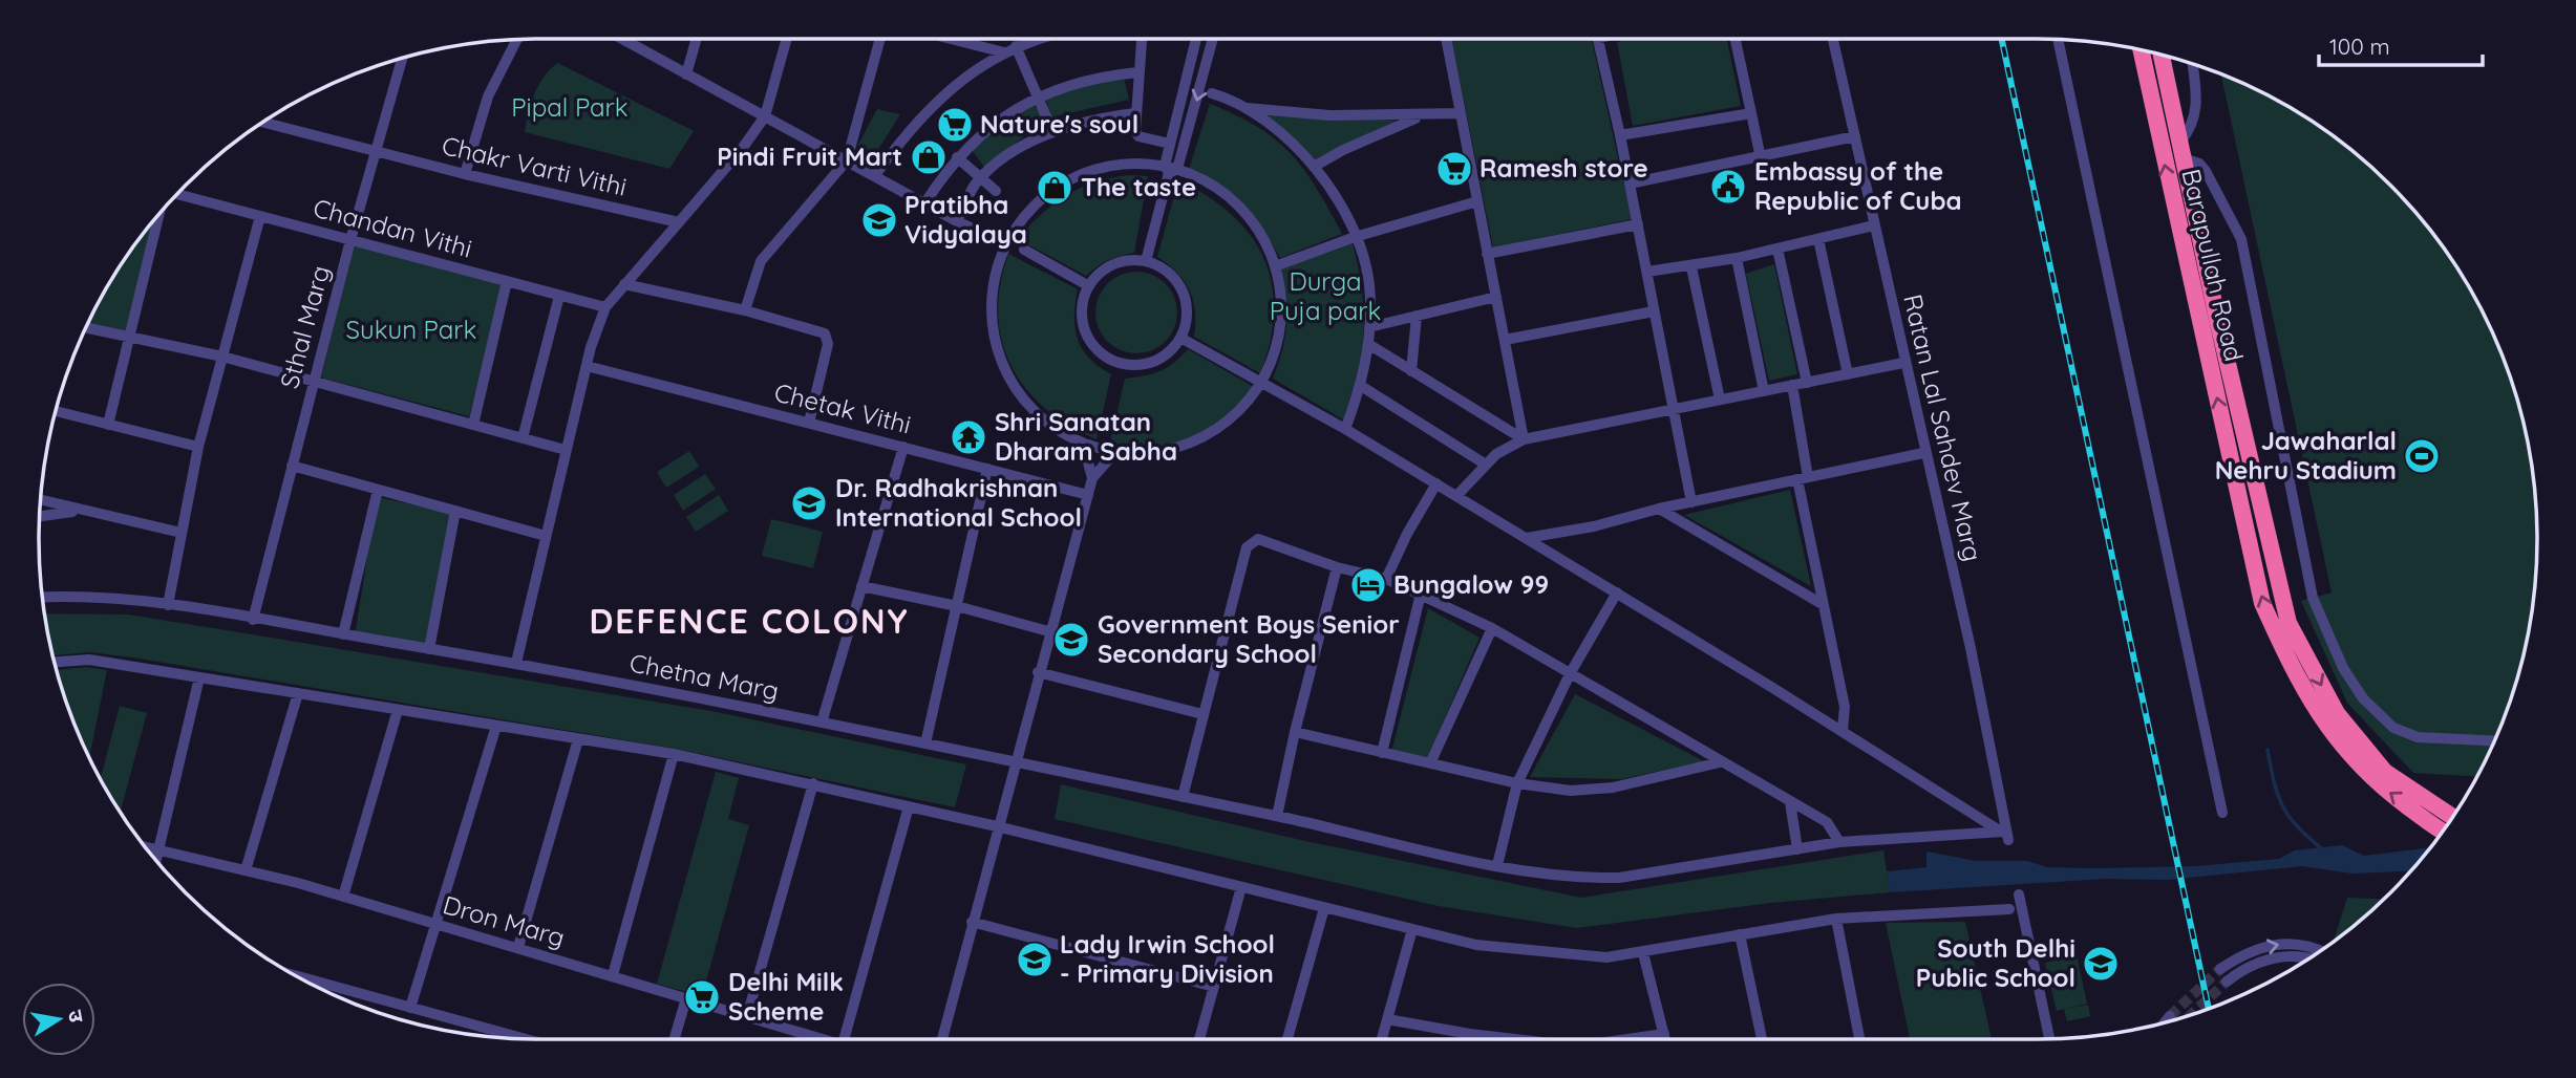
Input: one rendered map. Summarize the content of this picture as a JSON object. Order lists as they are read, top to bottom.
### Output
{
  "streets": {
    "highway": ["Barapullah Road"],
    "street": [
      "Chakr Varti Vithi",
      "Chandan Vithi",
      "Sthal Marg",
      "Chetak Vithi",
      "Ratan Lal Sahdev Marg",
      "Chetna Marg",
      "Dron Marg"
    ]
  },
  "crossings": [
    ["Chakr Varti Vithi", "Sthal Marg"],
    ["Chandan Vithi", "Sthal Marg"],
    ["Sthal Marg", "Chetna Marg"],
    ["Ratan Lal Sahdev Marg", "Chetna Marg"]
  ],
  "districts": ["DEFENCE COLONY"],
  "parks": ["Pipal Park", "Durga Puja park", "Sukun Park"],
  "places": {
    "supermarket": ["Nature's soul", "Ramesh store", "Delhi Milk Scheme"],
    "shop": ["Pindi Fruit Mart", "The taste"],
    "public building": ["Embassy of the Republic of Cuba"],
    "school or university": [
      "Pratibha Vidyalaya",
      "Dr. Radhakrishnan International School",
      "Government Boys Senior Secondary School",
      "Lady Irwin School - Primary Division",
      "South Delhi Public School"
    ],
    "temple": ["Shri Sanatan Dharam Sabha"],
    "sports": ["Jawaharlal Nehru Stadium"],
    "hotel": ["Bungalow 99"]
  },
  "scale_bar": "100 m",
  "north": "right"
}
